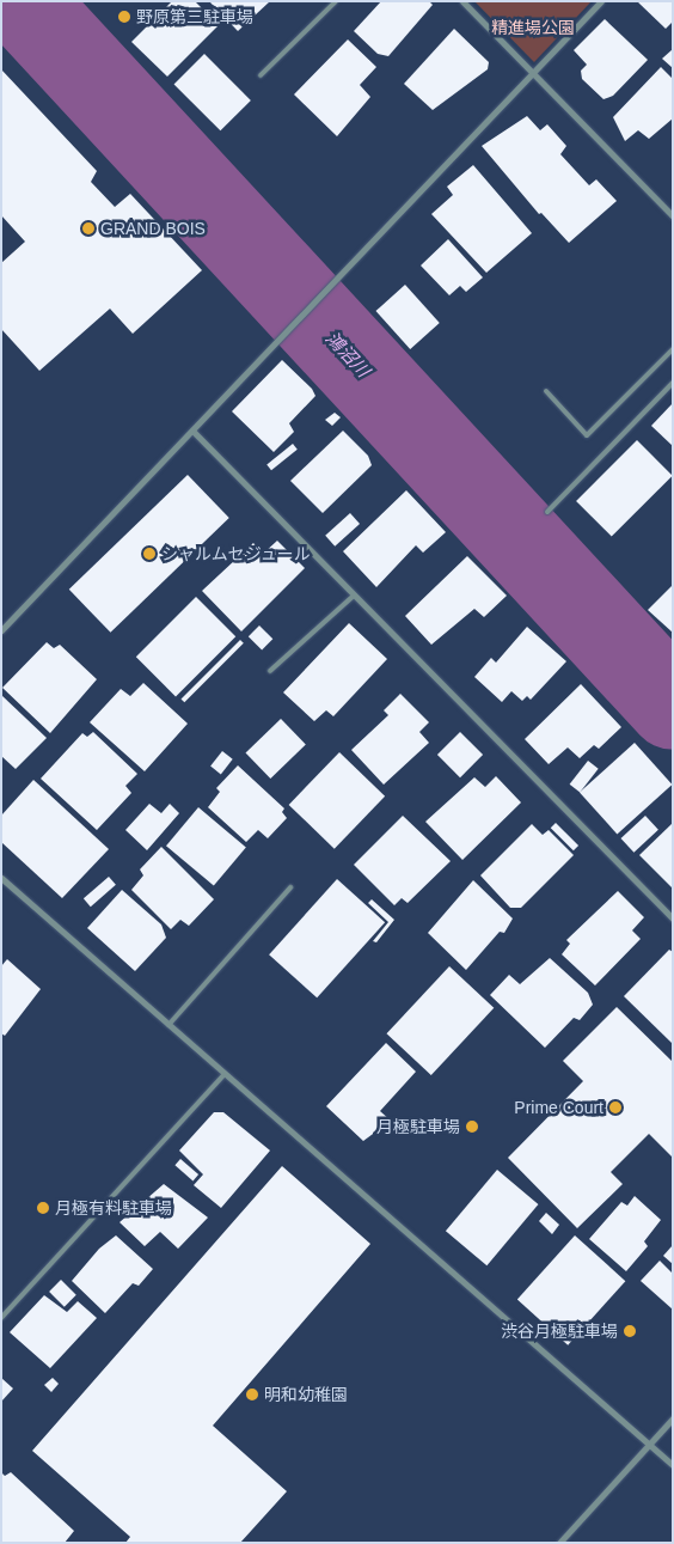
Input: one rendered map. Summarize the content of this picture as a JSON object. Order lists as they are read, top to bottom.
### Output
{
  "water": ["鴻沼川"],
  "parks": ["精進場公園"],
  "places": [
    "野原第三駐車場",
    "GRAND BOIS",
    "シャルムセジュール",
    "Prime Court",
    "月極駐車場",
    "月極有料駐車場",
    "渋谷月極駐車場",
    "明和幼稚園"
  ]
}
